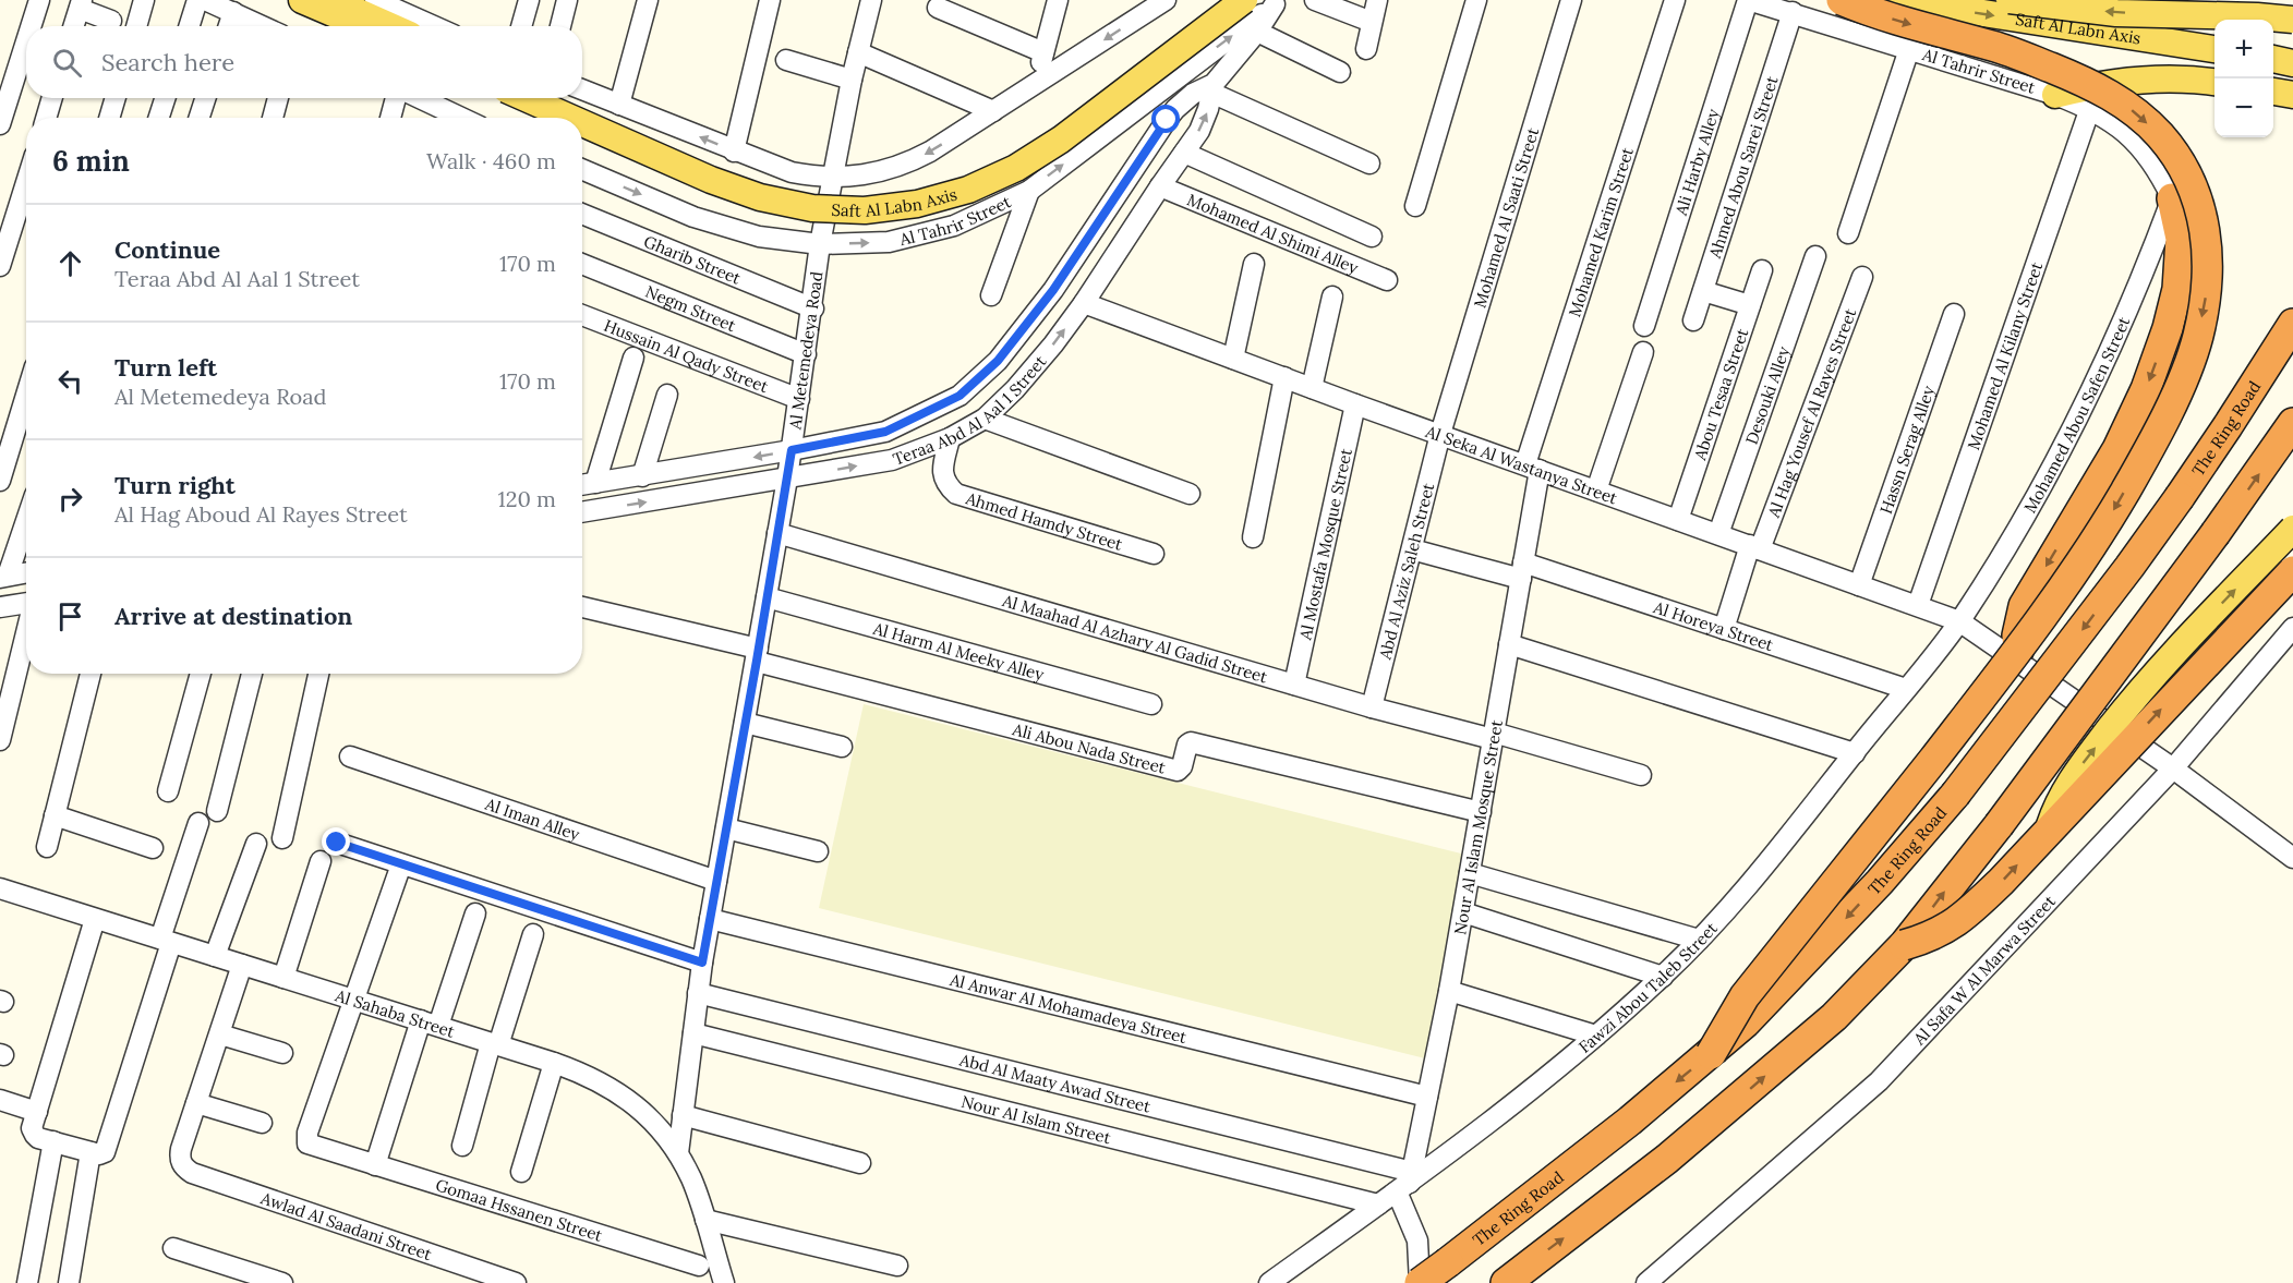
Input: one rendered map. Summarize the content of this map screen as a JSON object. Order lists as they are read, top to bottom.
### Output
{
  "streets": {
    "highway": ["The Ring Road"],
    "main road": ["Saft Al Labn Axis"],
    "street": [
      "Al Tahrir Street",
      "Ali Harby Alley",
      "Ahmed Abou Sarei Street",
      "Mohamed Al Saati Street",
      "Mohamed Karim Street",
      "Mohamed Al Shimi Alley",
      "Gharib Street",
      "Negm Street",
      "Al Metemedeya Road",
      "Hussain Al Qady Street",
      "Mohamed Al Kilany Street",
      "Abou Tesaa Street",
      "Desouki Alley",
      "Teraa Abd Al Aal 1 Street",
      "Al Hag Yousef Al Rayes Street",
      "Mohamed Abou Safen Street",
      "Hassn Serag Alley",
      "Al Seka Al Wastanya Street",
      "Ahmed Hamdy Street",
      "Al Mostafa Mosque Street",
      "Abd Al Aziz Saleh Street",
      "Al Horeya Street",
      "Al Maahad Al Azhary Al Gadid Street",
      "Al Harm Al Meeky Alley",
      "Ali Abou Nada Street",
      "Al Iman Alley",
      "Nour Al Islam Mosque Street",
      "Al Safa W Al Marwa Street",
      "Fawzi Abou Taleb Street",
      "Al Anwar Al Mohamadeya Street",
      "Al Sahaba Street",
      "Abd Al Maaty Awad Street",
      "Nour Al Islam Street",
      "Gomaa Hssanen Street",
      "Awlad Al Saadani Street"
    ]
  },
  "crossings": [
    ["Al Tahrir Street", "Ali Harby Alley"],
    ["Al Tahrir Street", "Ahmed Abou Sarei Street"],
    ["Al Tahrir Street", "Al Metemedeya Road"],
    ["Al Tahrir Street", "Mohamed Al Kilany Street"],
    ["Al Tahrir Street", "Teraa Abd Al Aal 1 Street"],
    ["Al Tahrir Street", "Mohamed Abou Safen Street"],
    ["Mohamed Al Saati Street", "Al Seka Al Wastanya Street"],
    ["Mohamed Al Saati Street", "Abd Al Aziz Saleh Street"],
    ["Mohamed Karim Street", "Al Seka Al Wastanya Street"],
    ["Mohamed Karim Street", "Nour Al Islam Mosque Street"],
    ["Mohamed Al Shimi Alley", "Teraa Abd Al Aal 1 Street"],
    ["Gharib Street", "Al Metemedeya Road"],
    ["Negm Street", "Al Metemedeya Road"],
    ["Al Metemedeya Road", "Hussain Al Qady Street"],
    ["Al Metemedeya Road", "Teraa Abd Al Aal 1 Street"],
    ["Al Metemedeya Road", "Al Maahad Al Azhary Al Gadid Street"],
    ["Al Metemedeya Road", "Al Harm Al Meeky Alley"],
    ["Al Metemedeya Road", "Ali Abou Nada Street"],
    ["Al Metemedeya Road", "Al Iman Alley"],
    ["Al Metemedeya Road", "Al Anwar Al Mohamadeya Street"],
    ["Al Metemedeya Road", "Al Sahaba Street"],
    ["Al Metemedeya Road", "Abd Al Maaty Awad Street"],
    ["Al Metemedeya Road", "Nour Al Islam Street"],
    ["Mohamed Al Kilany Street", "Al Seka Al Wastanya Street"],
    ["Abou Tesaa Street", "Al Seka Al Wastanya Street"],
    ["Desouki Alley", "Al Seka Al Wastanya Street"],
    ["Teraa Abd Al Aal 1 Street", "Al Seka Al Wastanya Street"],
    ["Teraa Abd Al Aal 1 Street", "Ahmed Hamdy Street"],
    ["Al Hag Yousef Al Rayes Street", "Al Seka Al Wastanya Street"],
    ["Al Hag Yousef Al Rayes Street", "Al Horeya Street"],
    ["Mohamed Abou Safen Street", "Al Seka Al Wastanya Street"],
    ["Mohamed Abou Safen Street", "Fawzi Abou Taleb Street"],
    ["Hassn Serag Alley", "Al Seka Al Wastanya Street"],
    ["Al Seka Al Wastanya Street", "Al Mostafa Mosque Street"],
    ["Al Seka Al Wastanya Street", "Abd Al Aziz Saleh Street"],
    ["Al Seka Al Wastanya Street", "Nour Al Islam Mosque Street"],
    ["Al Seka Al Wastanya Street", "Al Safa W Al Marwa Street"],
    ["Al Seka Al Wastanya Street", "Fawzi Abou Taleb Street"],
    ["Al Mostafa Mosque Street", "Al Maahad Al Azhary Al Gadid Street"],
    ["Abd Al Aziz Saleh Street", "Al Horeya Street"],
    ["Abd Al Aziz Saleh Street", "Al Maahad Al Azhary Al Gadid Street"],
    ["Al Horeya Street", "Nour Al Islam Mosque Street"],
    ["Al Horeya Street", "Fawzi Abou Taleb Street"],
    ["Al Maahad Al Azhary Al Gadid Street", "Nour Al Islam Mosque Street"],
    ["Ali Abou Nada Street", "Nour Al Islam Mosque Street"],
    ["Nour Al Islam Mosque Street", "Fawzi Abou Taleb Street"],
    ["Nour Al Islam Mosque Street", "Al Anwar Al Mohamadeya Street"],
    ["Nour Al Islam Mosque Street", "Abd Al Maaty Awad Street"],
    ["Fawzi Abou Taleb Street", "Abd Al Maaty Awad Street"],
    ["Fawzi Abou Taleb Street", "Nour Al Islam Street"],
    ["Al Sahaba Street", "Gomaa Hssanen Street"]
  ],
  "page": {
    "map_buttons": ["+", "−"],
    "search": "Search here",
    "heading": ["6 min", "Walk · 460 m"],
    "list": [
      ["Continue", "Teraa Abd Al Aal 1 Street", "170 m"],
      ["Turn left", "Al Metemedeya Road", "170 m"],
      ["Turn right", "Al Hag Aboud Al Rayes Street", "120 m"],
      "Arrive at destination"
    ]
  }
}
